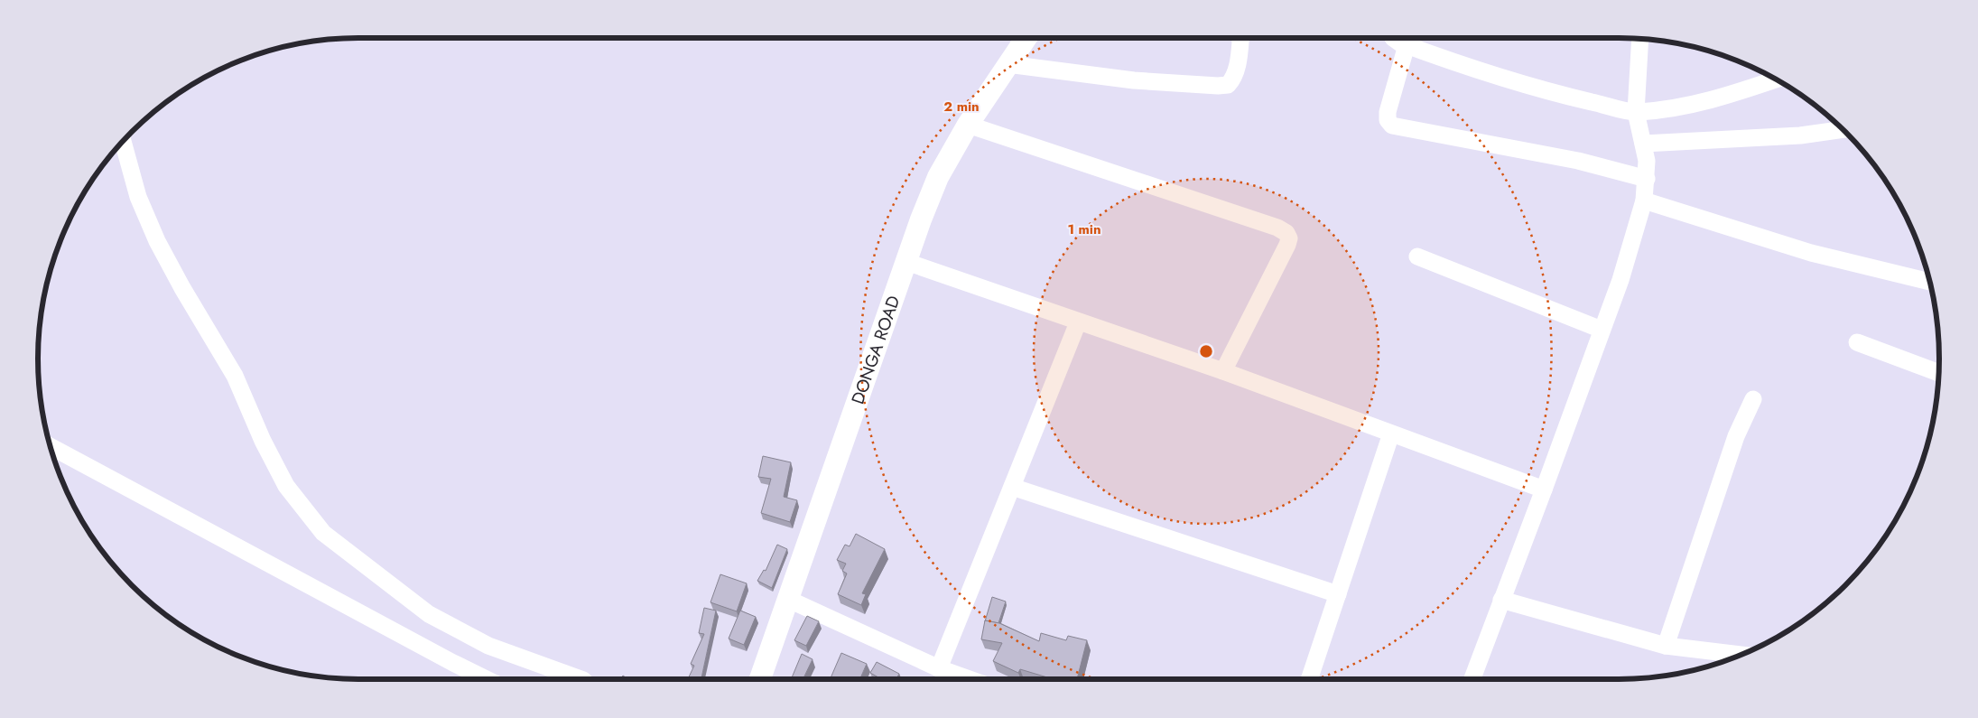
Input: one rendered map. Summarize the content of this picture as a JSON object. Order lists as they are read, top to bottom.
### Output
{
  "streets": {
    "street": ["DONGA ROAD"]
  },
  "rings": ["2 min", "1 min"]
}
